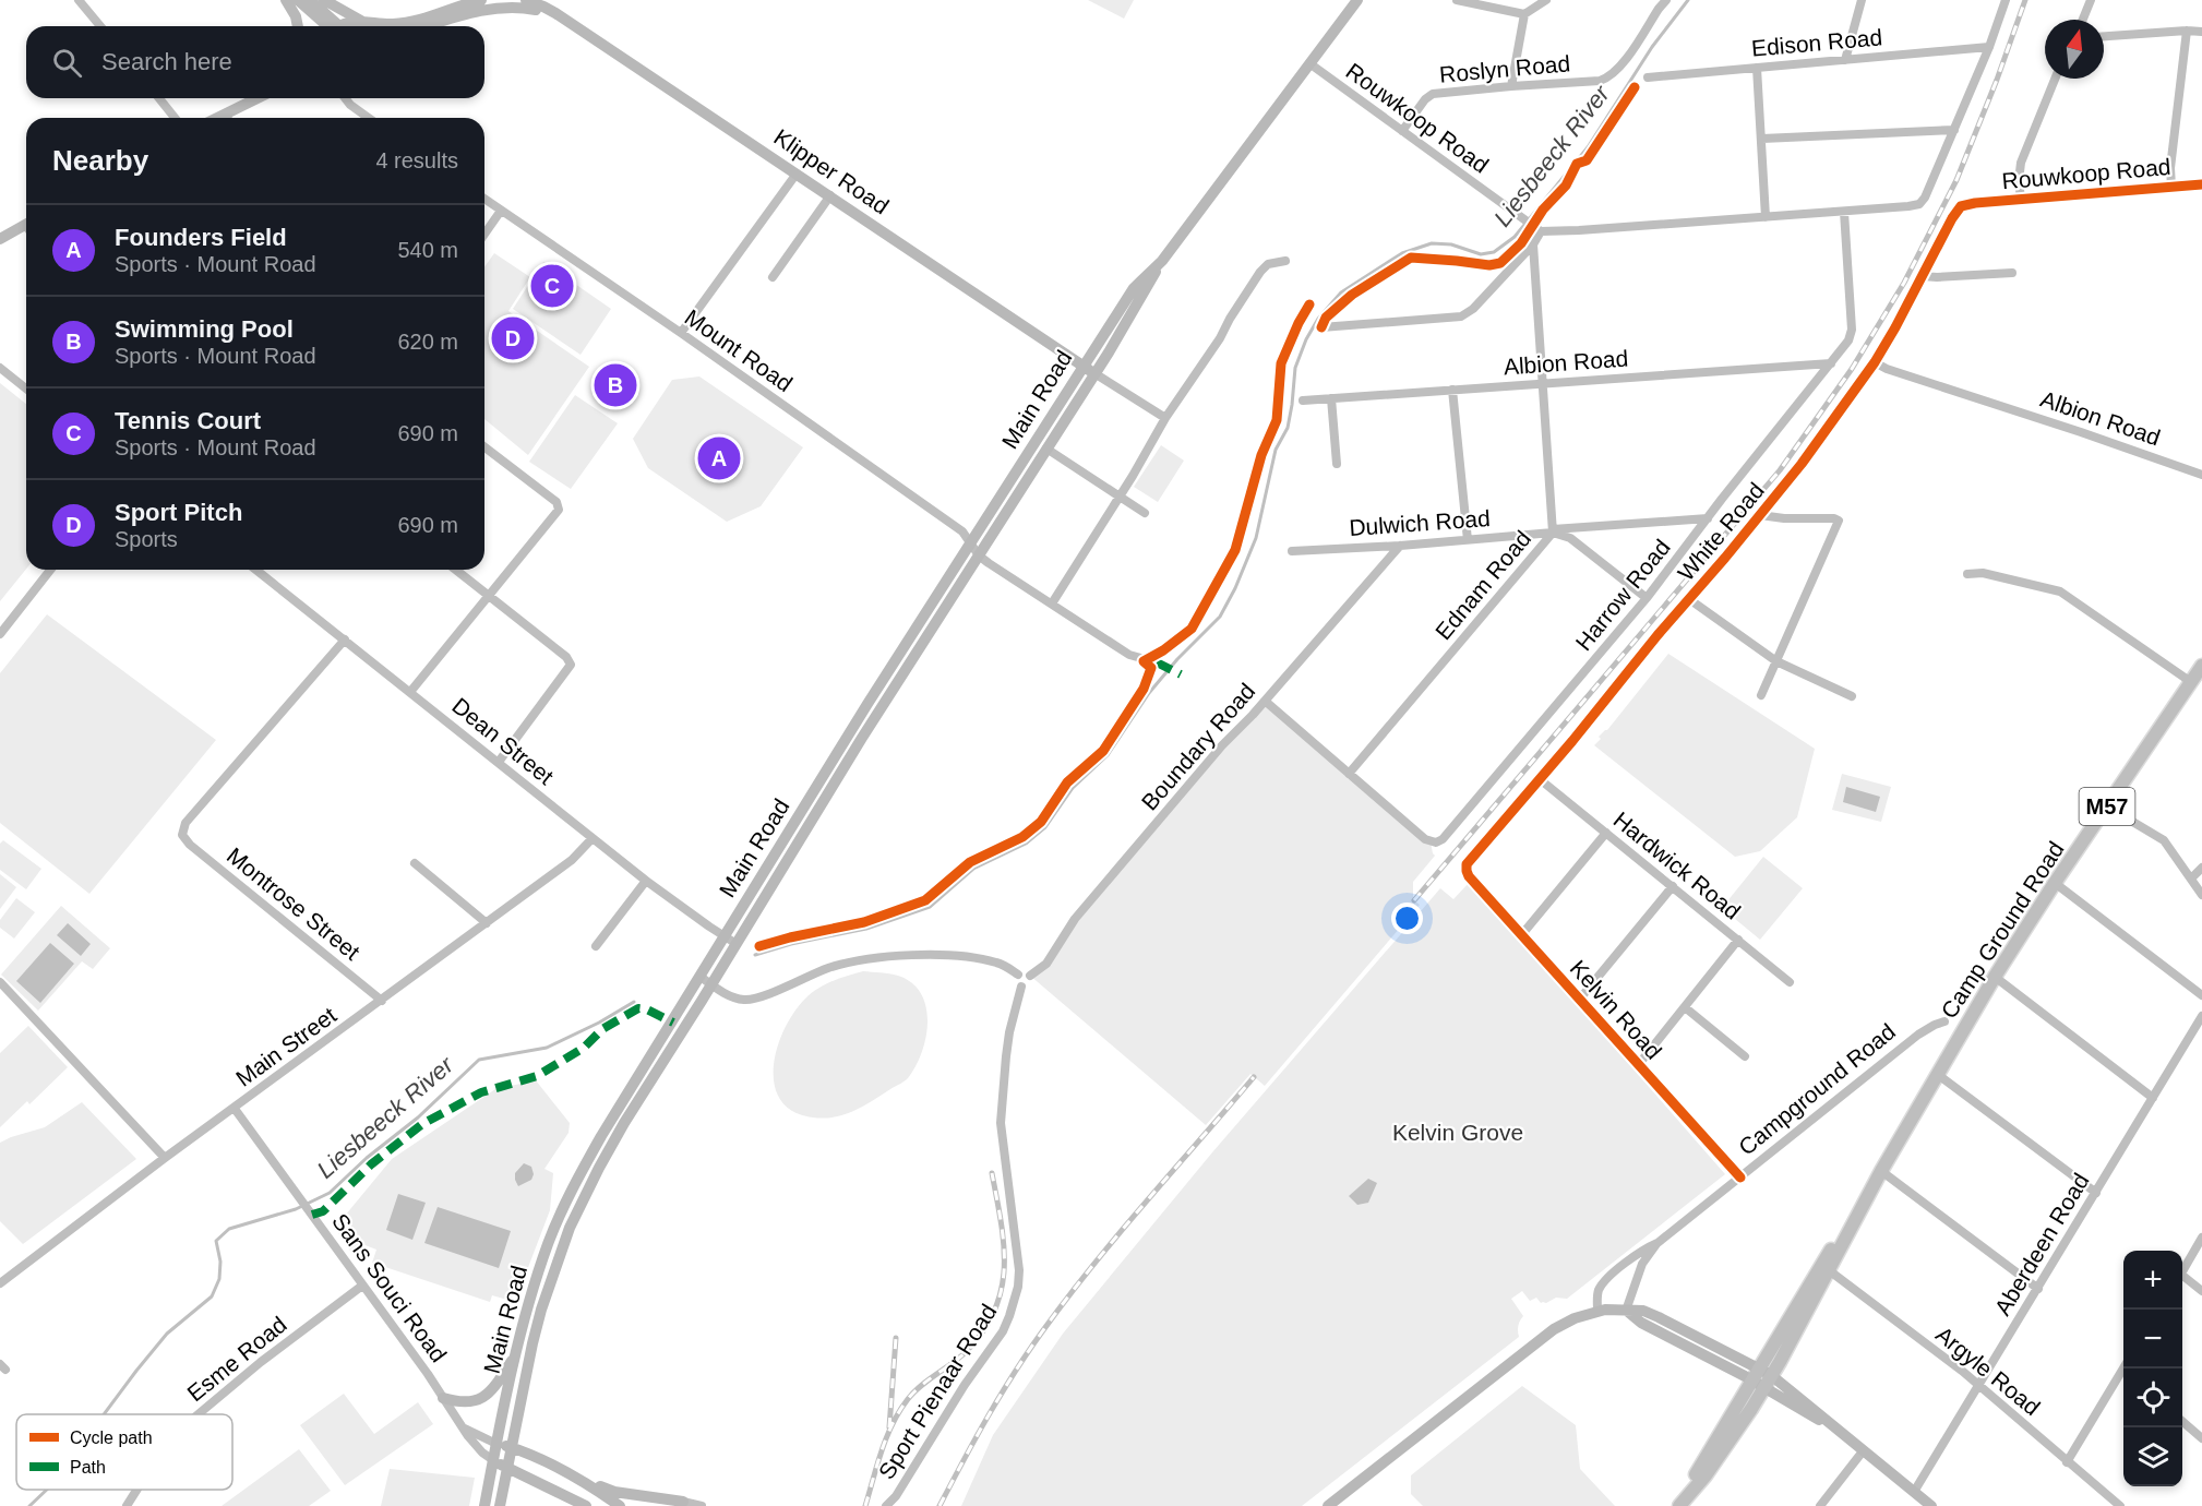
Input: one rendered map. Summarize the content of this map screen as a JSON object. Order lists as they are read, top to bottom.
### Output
{
  "streets": {
    "main road": [
      "Klipper Road",
      "Main Road",
      "M57",
      "Camp Ground Road"
    ],
    "street": [
      "Edison Road",
      "Roslyn Road",
      "Rouwkoop Road",
      "Mount Road",
      "Albion Road",
      "Dulwich Road",
      "White Road",
      "Ednam Road",
      "Harrow Road",
      "Dean Street",
      "Boundary Road",
      "Hardwick Road",
      "Montrose Street",
      "Kelvin Road",
      "Main Street",
      "Campground Road",
      "Aberdeen Road",
      "Sans Souci Road",
      "Esme Road",
      "Argyle Road",
      "Sport Pienaar Road"
    ]
  },
  "crossings": [
    ["Roslyn Road", "Rouwkoop Road"],
    ["Rouwkoop Road", "Main Road"],
    ["Rouwkoop Road", "White Road"],
    ["Klipper Road", "Main Road"],
    ["Mount Road", "Main Road"],
    ["Albion Road", "White Road"],
    ["Albion Road", "Ednam Road"],
    ["Albion Road", "Harrow Road"],
    ["Main Road", "Dean Street"],
    ["Main Road", "Sans Souci Road"],
    ["Dulwich Road", "Ednam Road"],
    ["Dulwich Road", "Harrow Road"],
    ["Dulwich Road", "Boundary Road"],
    ["White Road", "Hardwick Road"],
    ["White Road", "Kelvin Road"],
    ["Ednam Road", "Harrow Road"],
    ["Dean Street", "Montrose Street"],
    ["Dean Street", "Main Street"],
    ["Boundary Road", "Sport Pienaar Road"],
    ["M57", "Camp Ground Road"],
    ["Montrose Street", "Main Street"],
    ["Camp Ground Road", "Argyle Road"],
    ["Kelvin Road", "Campground Road"],
    ["Main Street", "Sans Souci Road"],
    ["Aberdeen Road", "Argyle Road"],
    ["Sans Souci Road", "Esme Road"]
  ],
  "water": ["Liesbeeck River"],
  "parks": ["Kelvin Grove"],
  "legend": ["Cycle path", "Path"],
  "north": "top",
  "page": {
    "search": "Search here",
    "heading": ["Nearby", "4 results"],
    "list": [
      {
        "mark": "A",
        "name": "Founders Field",
        "note": "Sports · Mount Road",
        "value": "540 m"
      },
      {
        "mark": "B",
        "name": "Swimming Pool",
        "note": "Sports · Mount Road",
        "value": "620 m"
      },
      {
        "mark": "C",
        "name": "Tennis Court",
        "note": "Sports · Mount Road",
        "value": "690 m"
      },
      {
        "mark": "D",
        "name": "Sport Pitch",
        "note": "Sports",
        "value": "690 m"
      }
    ],
    "pins": [
      "C",
      "D",
      "B",
      "A"
    ],
    "map_buttons": ["+", "−"]
  }
}
